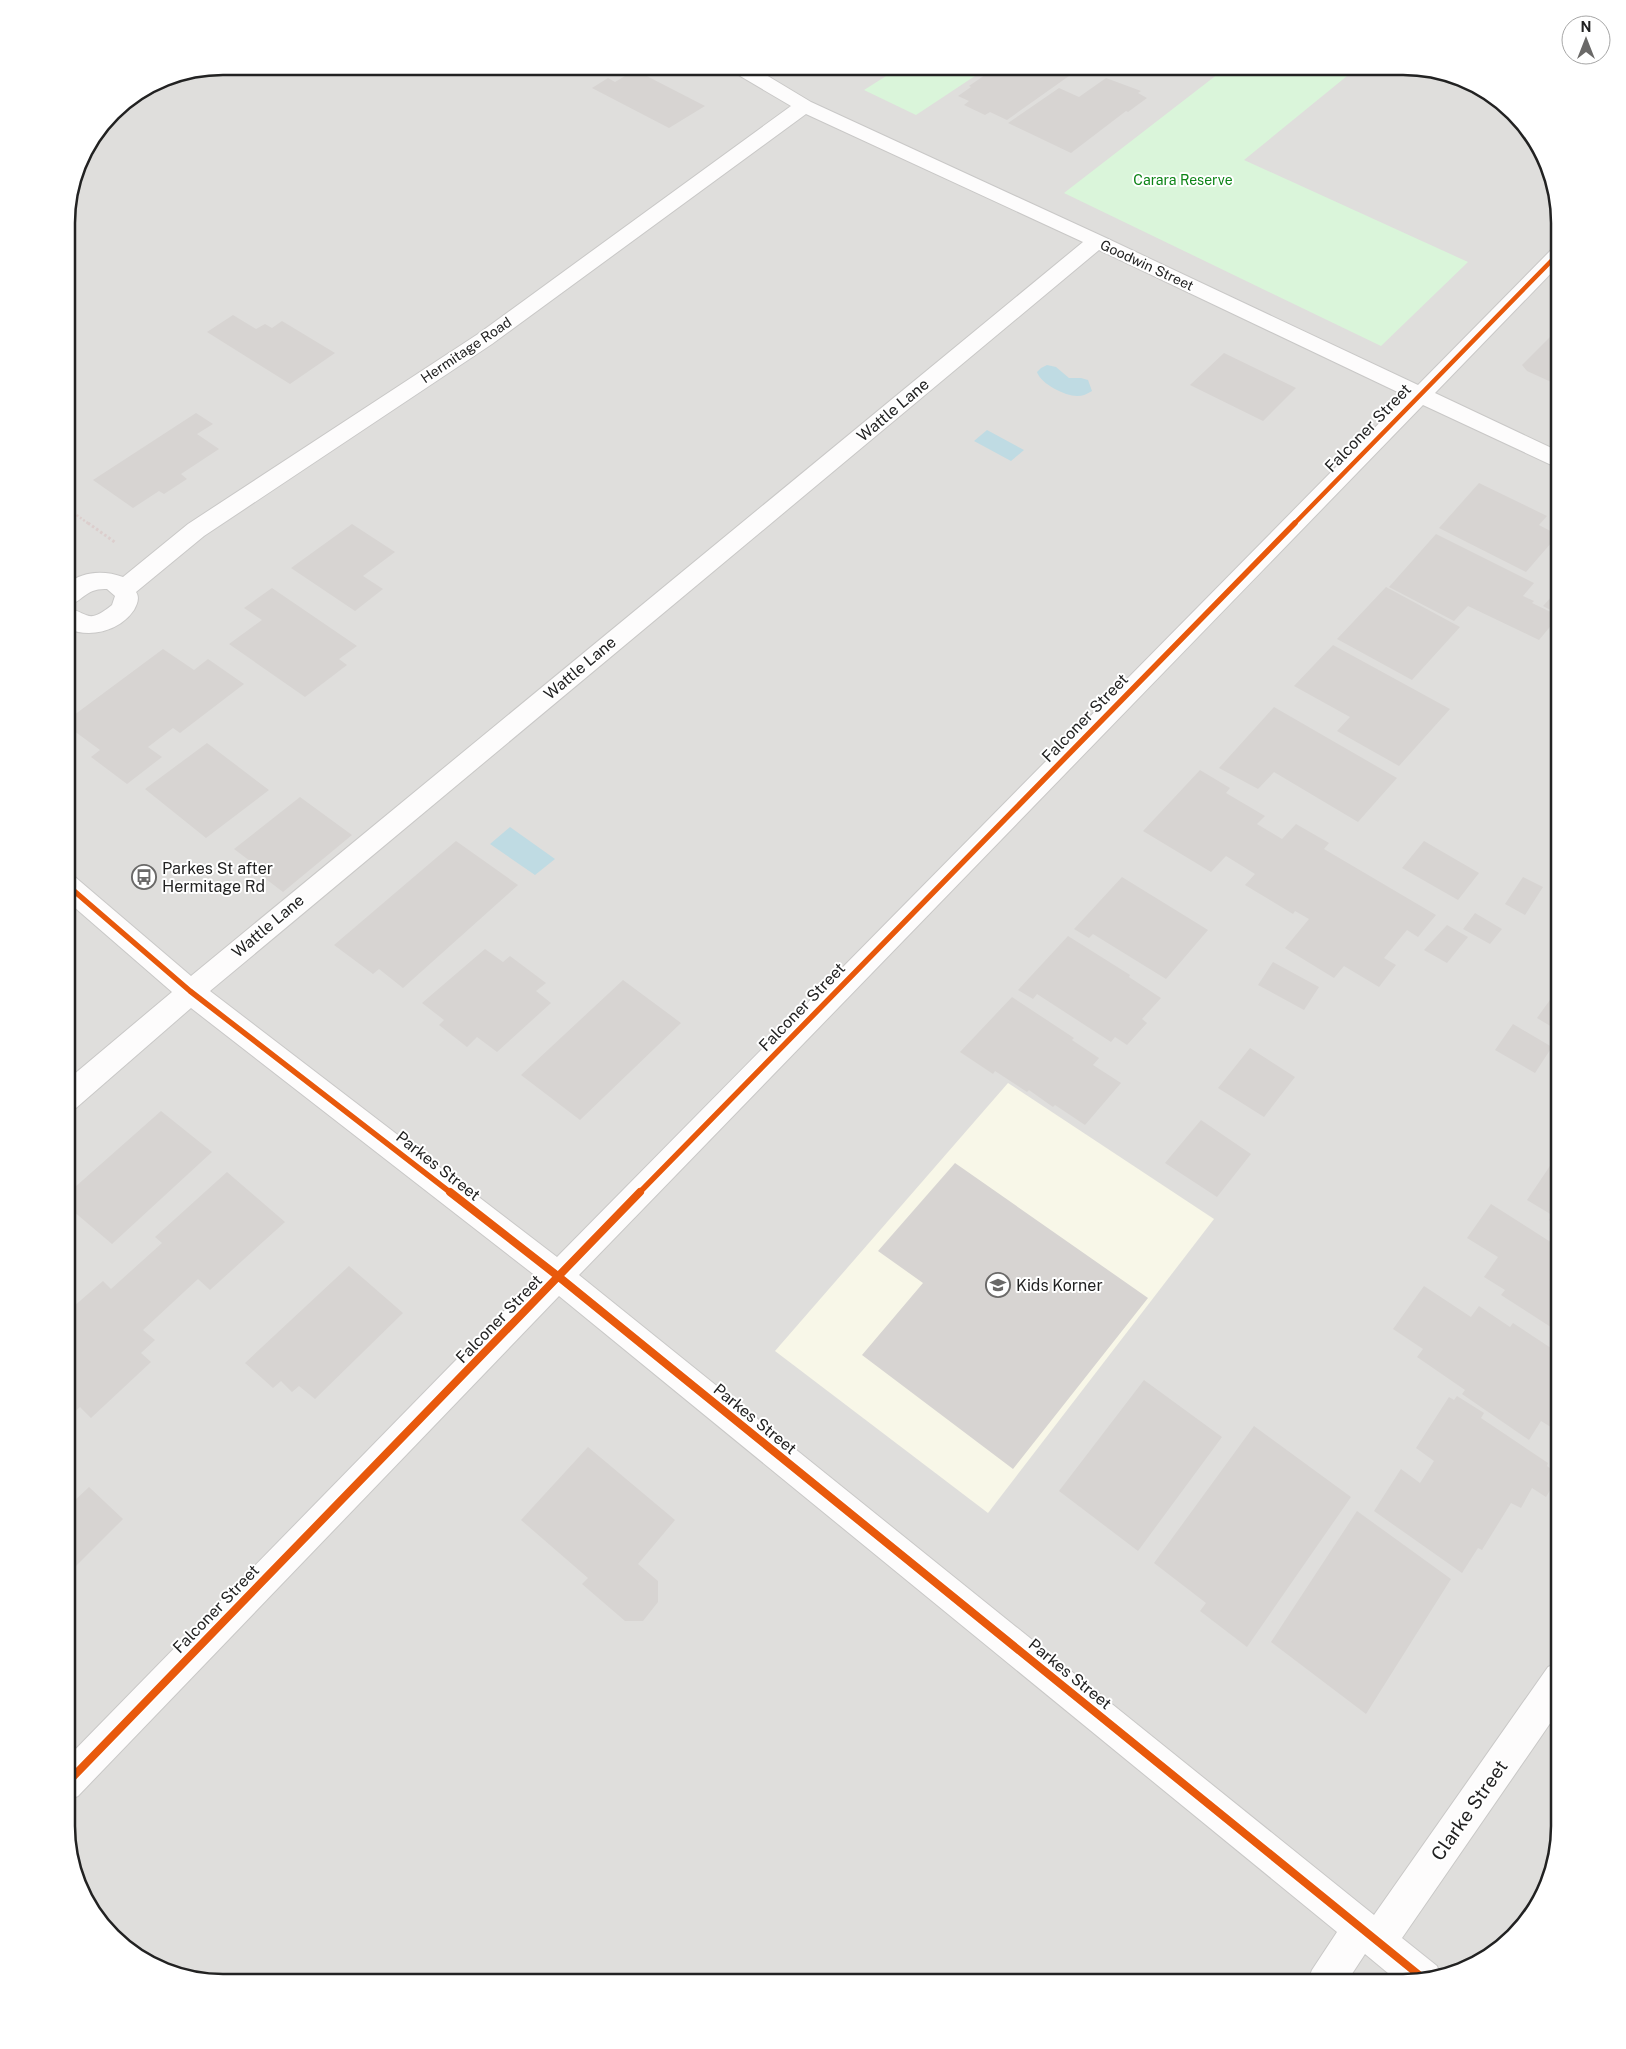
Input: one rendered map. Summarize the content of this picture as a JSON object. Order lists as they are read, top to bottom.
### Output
{
  "streets": {
    "street": [
      "Goodwin Street",
      "Hermitage Road",
      "Wattle Lane",
      "Falconer Street",
      "Parkes Street",
      "Clarke Street"
    ]
  },
  "crossings": [
    ["Goodwin Street", "Hermitage Road"],
    ["Goodwin Street", "Wattle Lane"],
    ["Goodwin Street", "Falconer Street"],
    ["Wattle Lane", "Parkes Street"],
    ["Falconer Street", "Parkes Street"],
    ["Parkes Street", "Clarke Street"]
  ],
  "parks": ["Carara Reserve"],
  "places": {
    "bus stop": ["Parkes St after Hermitage Rd"],
    "school or university": ["Kids Korner"]
  },
  "north": "top"
}
